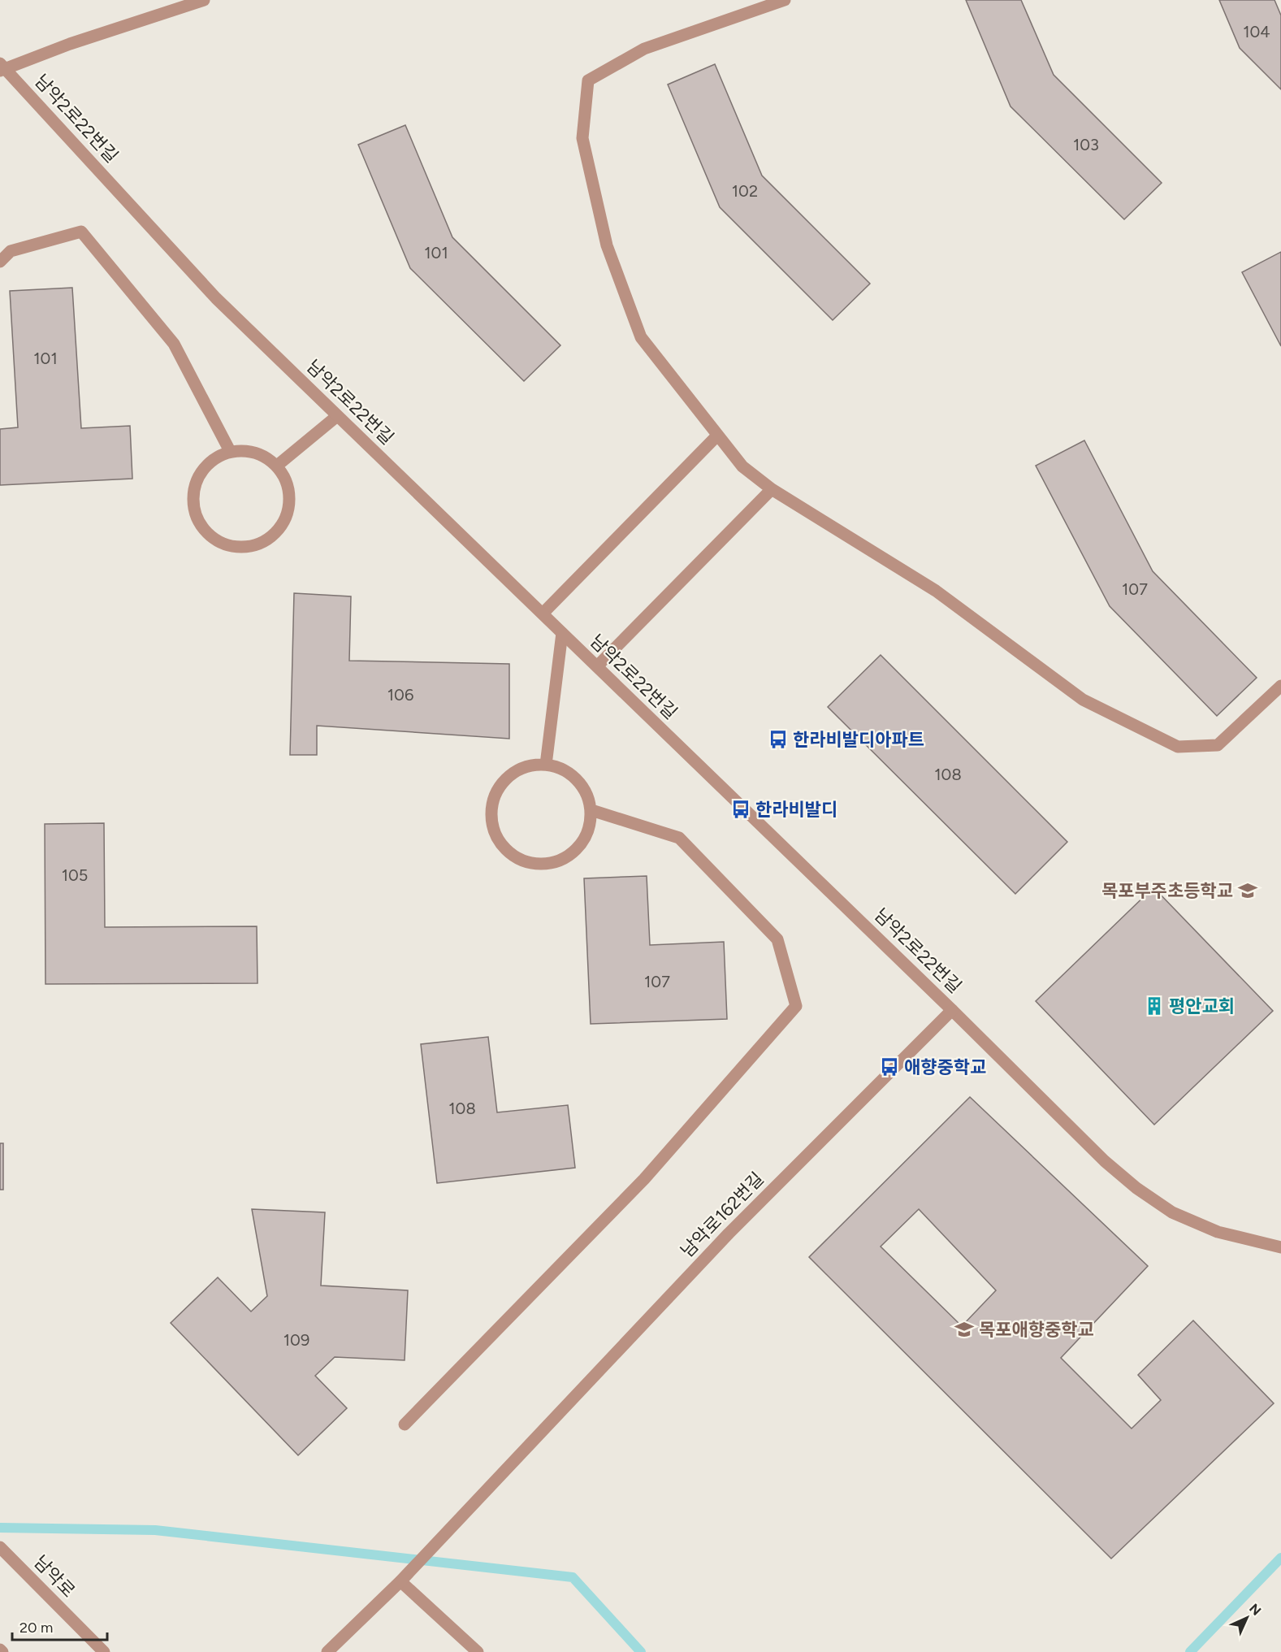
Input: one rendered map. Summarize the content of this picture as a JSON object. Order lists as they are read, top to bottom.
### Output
{
  "streets": {
    "street": ["남악2로22번길", "남악로162번길", "남악로"]
  },
  "crossings": [
    ["남악2로22번길", "남악로162번길"]
  ],
  "places": {
    "bus stop": ["한라비발디아파트", "한라비발디", "애향중학교"],
    "school or university": ["목포부주초등학교", "목포애향중학교"],
    "building": ["평안교회"]
  },
  "house_numbers": [
    "104",
    "103",
    "102",
    "101",
    "101",
    "107",
    "106",
    "108",
    "105",
    "107",
    "108",
    "109"
  ],
  "scale_bar": "20 m",
  "north": "top right"
}
